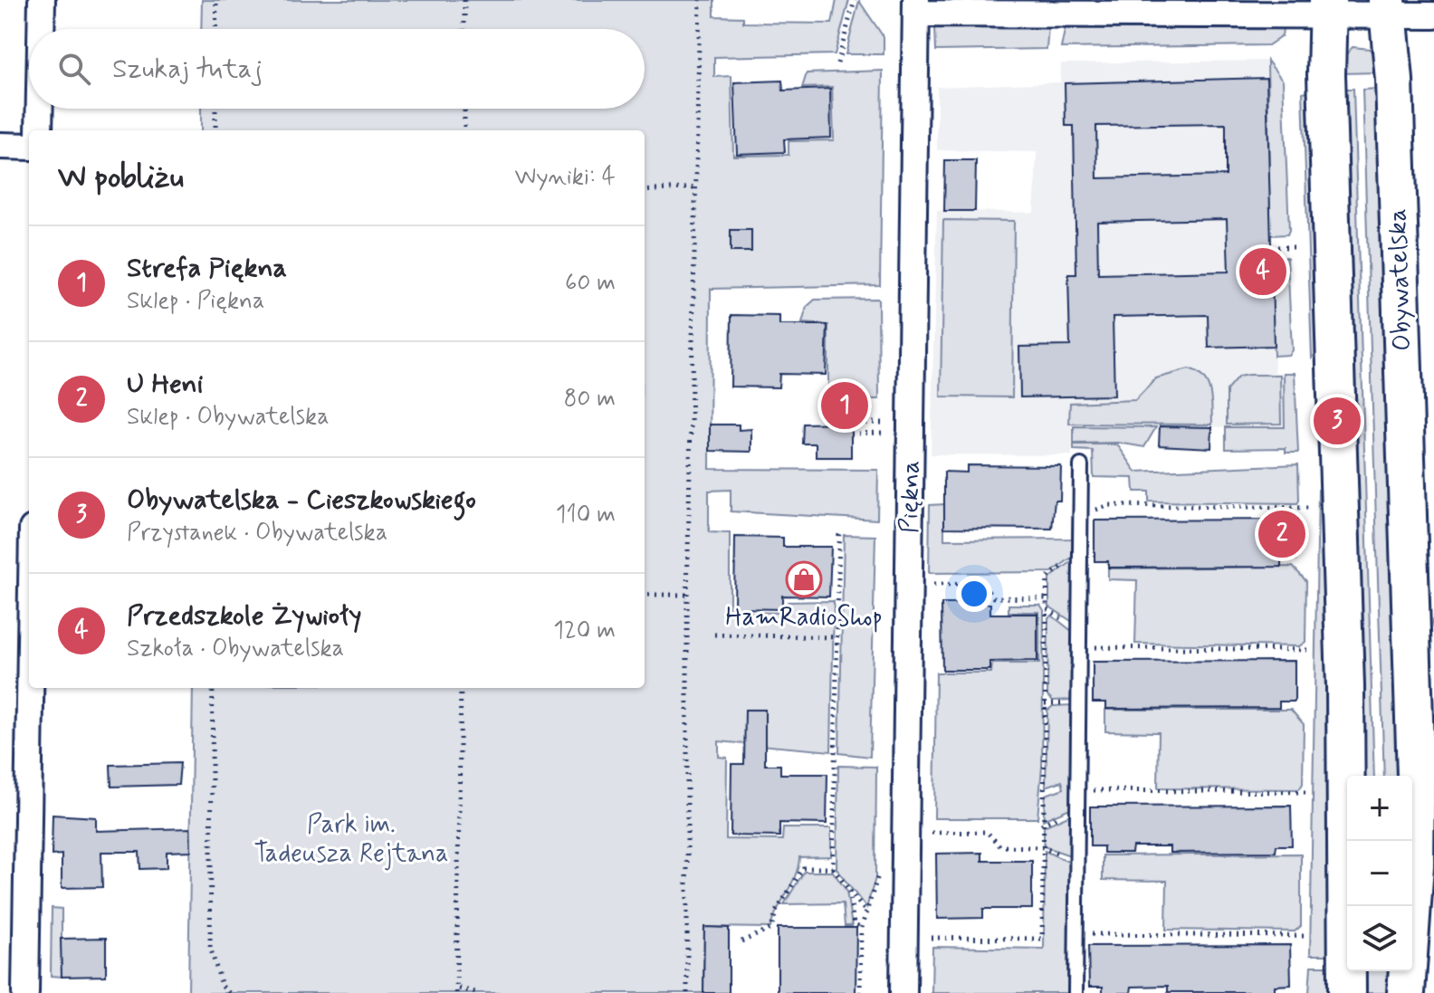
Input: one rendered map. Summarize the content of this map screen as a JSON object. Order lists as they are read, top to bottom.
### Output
{
  "streets": {
    "main road": ["Obywatelska"],
    "street": ["Piękna"]
  },
  "parks": ["Park im. Tadeusza Rejtana"],
  "places": {
    "shop": ["HamRadioShop"]
  },
  "page": {
    "search": "Szukaj tutaj",
    "heading": ["W pobliżu", "Wyniki: 4"],
    "list": [
      {
        "mark": "1",
        "name": "Strefa Piękna",
        "note": "Sklep · Piękna",
        "value": "60 m"
      },
      {
        "mark": "2",
        "name": "U Heni",
        "note": "Sklep · Obywatelska",
        "value": "80 m"
      },
      {
        "mark": "3",
        "name": "Obywatelska - Cieszkowskiego",
        "note": "Przystanek · Obywatelska",
        "value": "110 m"
      },
      {
        "mark": "4",
        "name": "Przedszkole Żywioły",
        "note": "Szkoła · Obywatelska",
        "value": "120 m"
      }
    ],
    "pins": [
      "4",
      "1",
      "3",
      "2"
    ],
    "map_buttons": ["+", "−"]
  }
}
